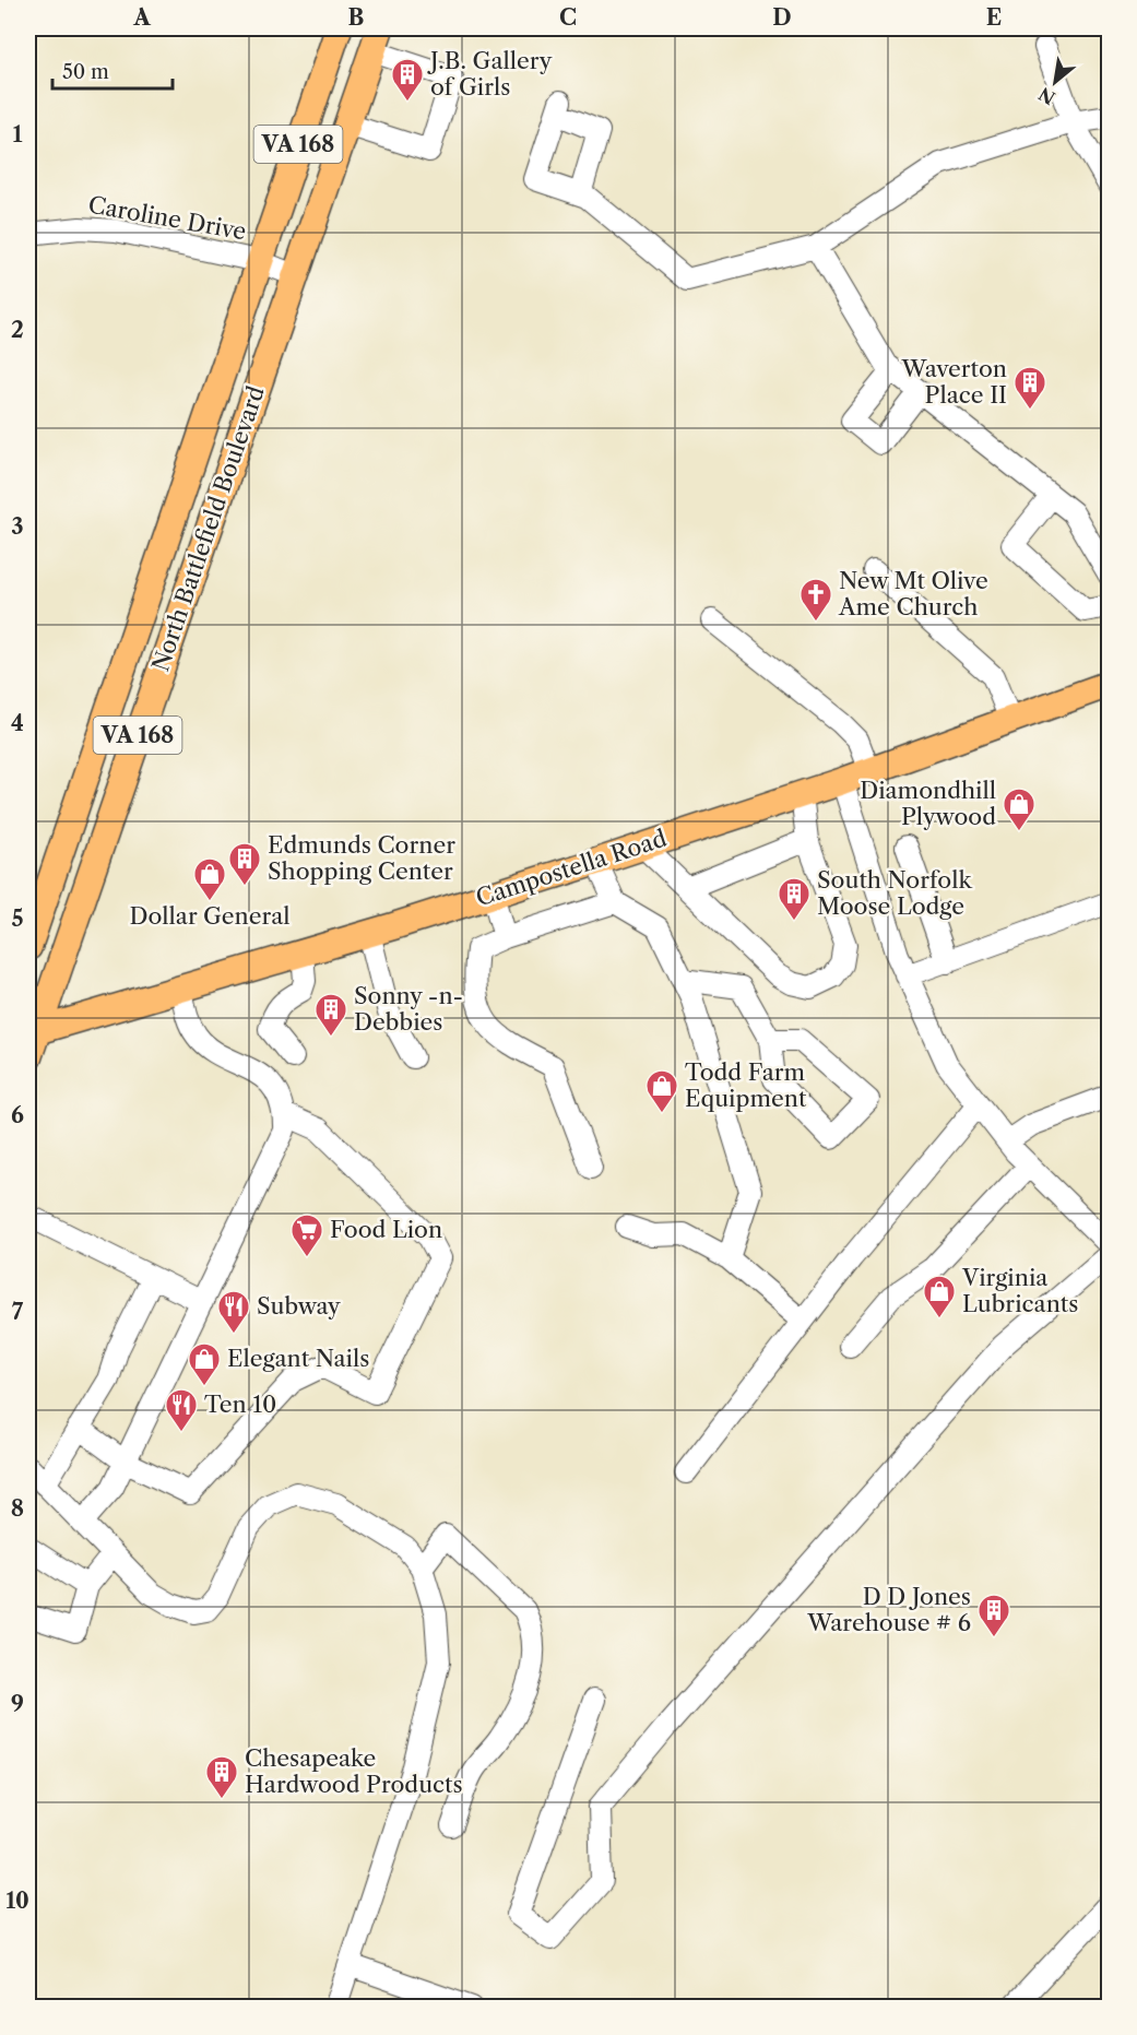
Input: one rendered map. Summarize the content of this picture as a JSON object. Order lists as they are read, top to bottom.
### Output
{
  "streets": {
    "main road": ["VA 168", "North Battlefield Boulevard", "Campostella Road"],
    "street": ["Caroline Drive"]
  },
  "crossings": [
    ["VA 168", "North Battlefield Boulevard"],
    ["VA 168", "Campostella Road"],
    ["Caroline Drive", "North Battlefield Boulevard"],
    ["North Battlefield Boulevard", "Campostella Road"]
  ],
  "places": {
    "building": [
      "J.B. Gallery of Girls",
      "Waverton Place II",
      "Edmunds Corner Shopping Center",
      "South Norfolk Moose Lodge",
      "Sonny -n- Debbies",
      "D D Jones Warehouse # 6",
      "Chesapeake Hardwood Products"
    ],
    "church": ["New Mt Olive Ame Church"],
    "shop": [
      "Diamondhill Plywood",
      "Dollar General",
      "Todd Farm Equipment",
      "Virginia Lubricants",
      "Elegant Nails"
    ],
    "supermarket": ["Food Lion"],
    "restaurant": ["Subway", "Ten 10"]
  },
  "scale_bar": "50 m",
  "north": "bottom left",
  "grid": {
    "columns": [
      "A",
      "B",
      "C",
      "D",
      "E"
    ],
    "rows": [
      "1",
      "2",
      "3",
      "4",
      "5",
      "6",
      "7",
      "8",
      "9",
      "10"
    ]
  }
}
